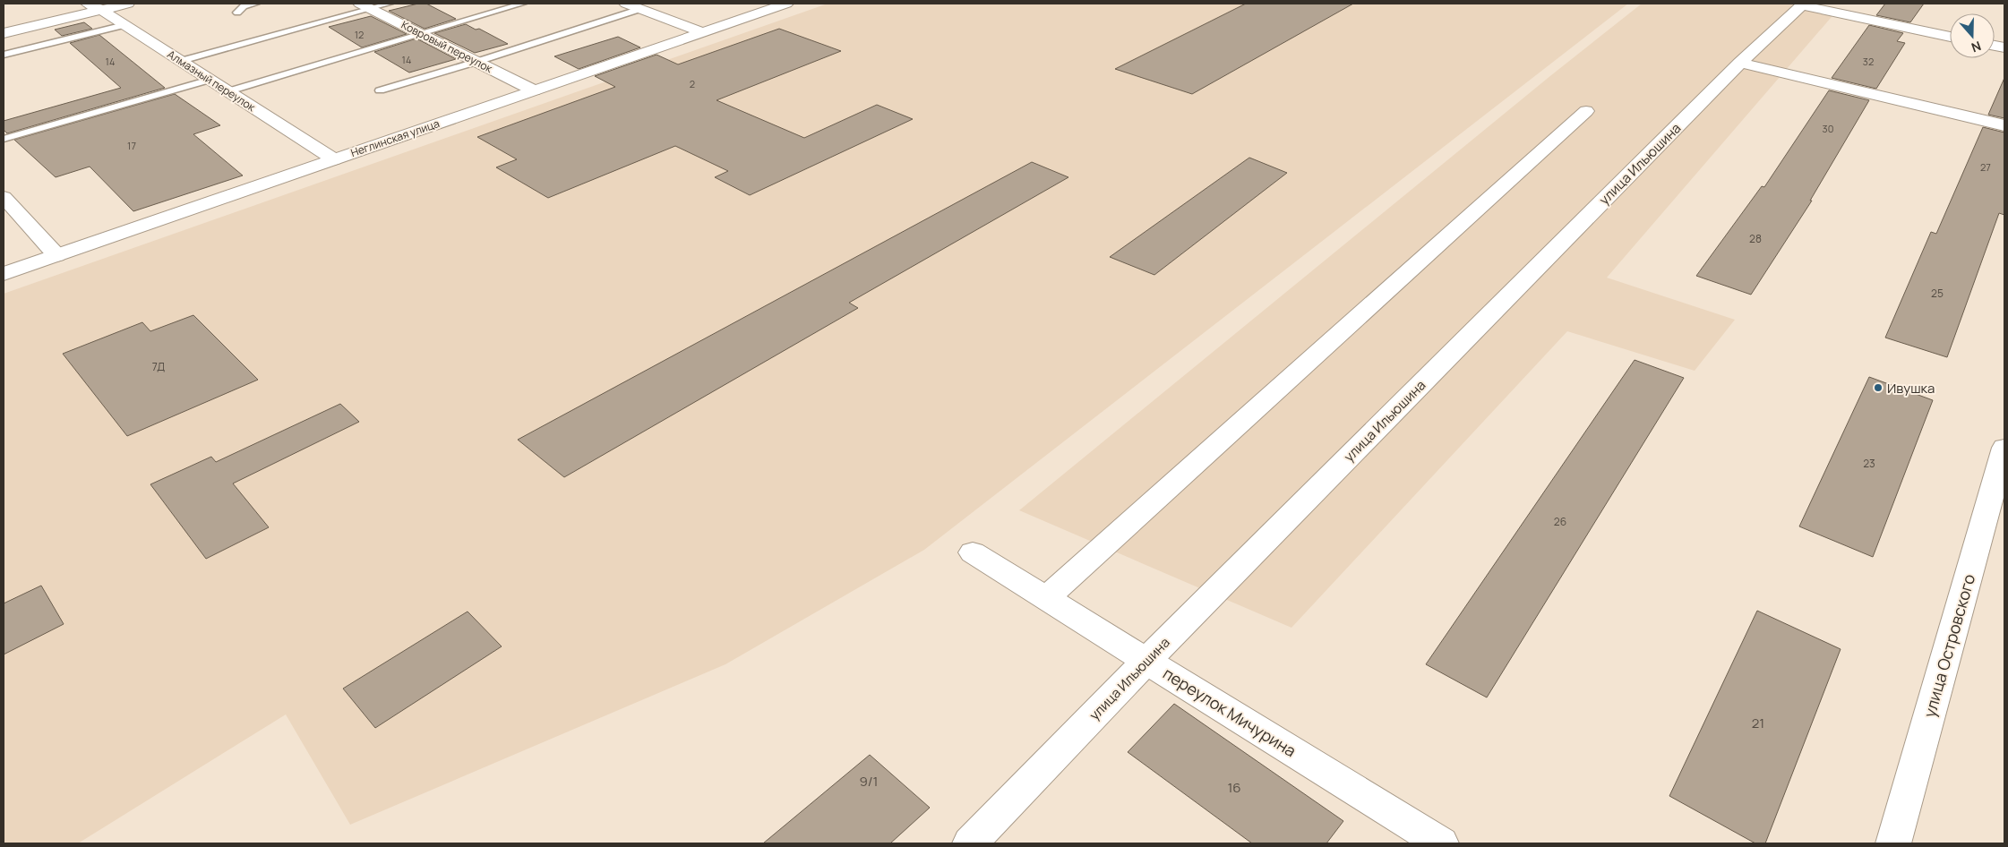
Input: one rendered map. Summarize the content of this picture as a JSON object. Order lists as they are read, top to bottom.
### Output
{
  "streets": {
    "street": [
      "Ковровый переулок",
      "Алмазный переулок",
      "Неглинская улица",
      "улица Ильюшина",
      "улица Островского",
      "переулок Мичурина"
    ]
  },
  "crossings": [
    ["Ковровый переулок", "Неглинская улица"],
    ["Алмазный переулок", "Неглинская улица"],
    ["улица Ильюшина", "переулок Мичурина"]
  ],
  "places": ["Ивушка"],
  "house_numbers": [
    "12",
    "14",
    "14",
    "32",
    "2",
    "30",
    "17",
    "27",
    "28",
    "25",
    "7Д",
    "23",
    "26",
    "21",
    "9/1",
    "16"
  ],
  "north": "bottom"
}
